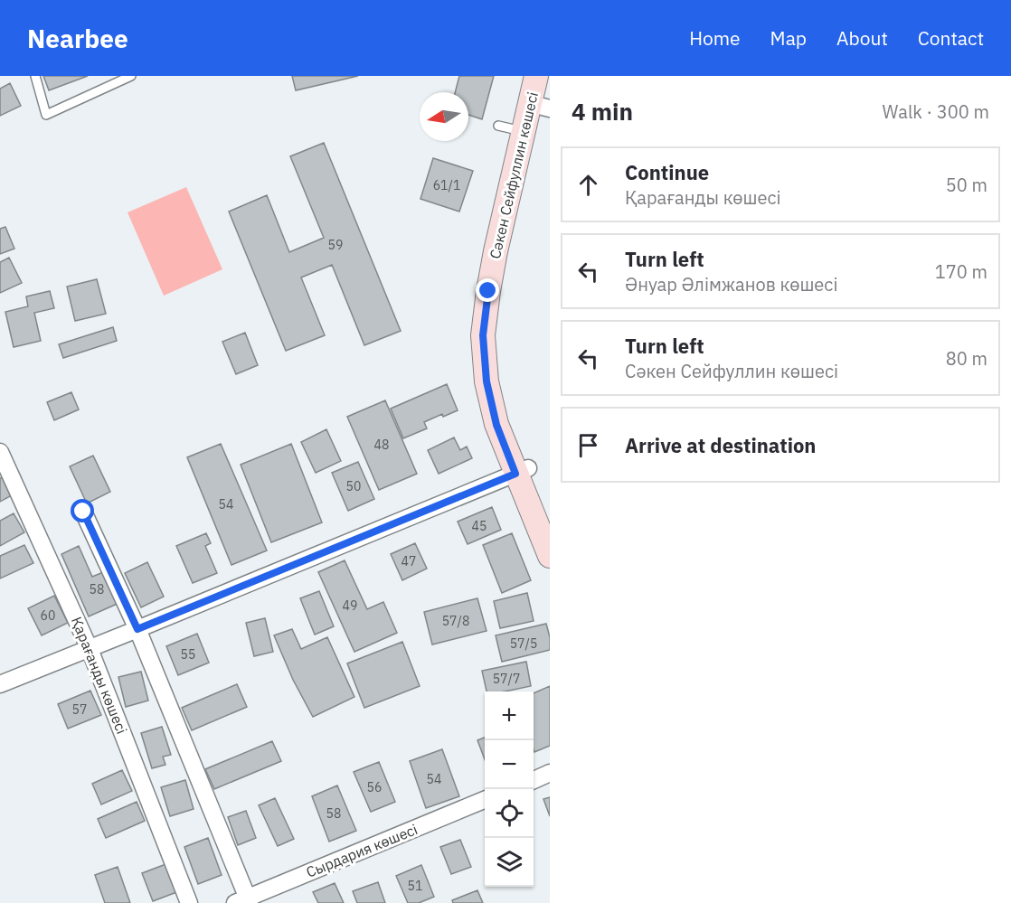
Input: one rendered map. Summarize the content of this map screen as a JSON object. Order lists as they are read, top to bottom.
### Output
{
  "streets": {
    "street": ["Сәкен Сейфуллин көшесі", "Қарағанды көшесі", "Сырдария көшесі"]
  },
  "house_numbers": [
    "61/1",
    "59",
    "48",
    "50",
    "54",
    "45",
    "47",
    "58",
    "49",
    "60",
    "57/8",
    "57/5",
    "55",
    "57/7",
    "57",
    "54",
    "56",
    "58",
    "51"
  ],
  "north": "left",
  "page": {
    "header": "Nearbee",
    "nav": [
      "Home",
      "Map",
      "About",
      "Contact"
    ],
    "heading": ["4 min", "Walk · 300 m"],
    "list": [
      ["Continue", "Қарағанды көшесі", "50 m"],
      ["Turn left", "Әнуар Әлімжанов көшесі", "170 m"],
      ["Turn left", "Сәкен Сейфуллин көшесі", "80 m"],
      "Arrive at destination"
    ],
    "map_buttons": ["+", "−"]
  }
}
